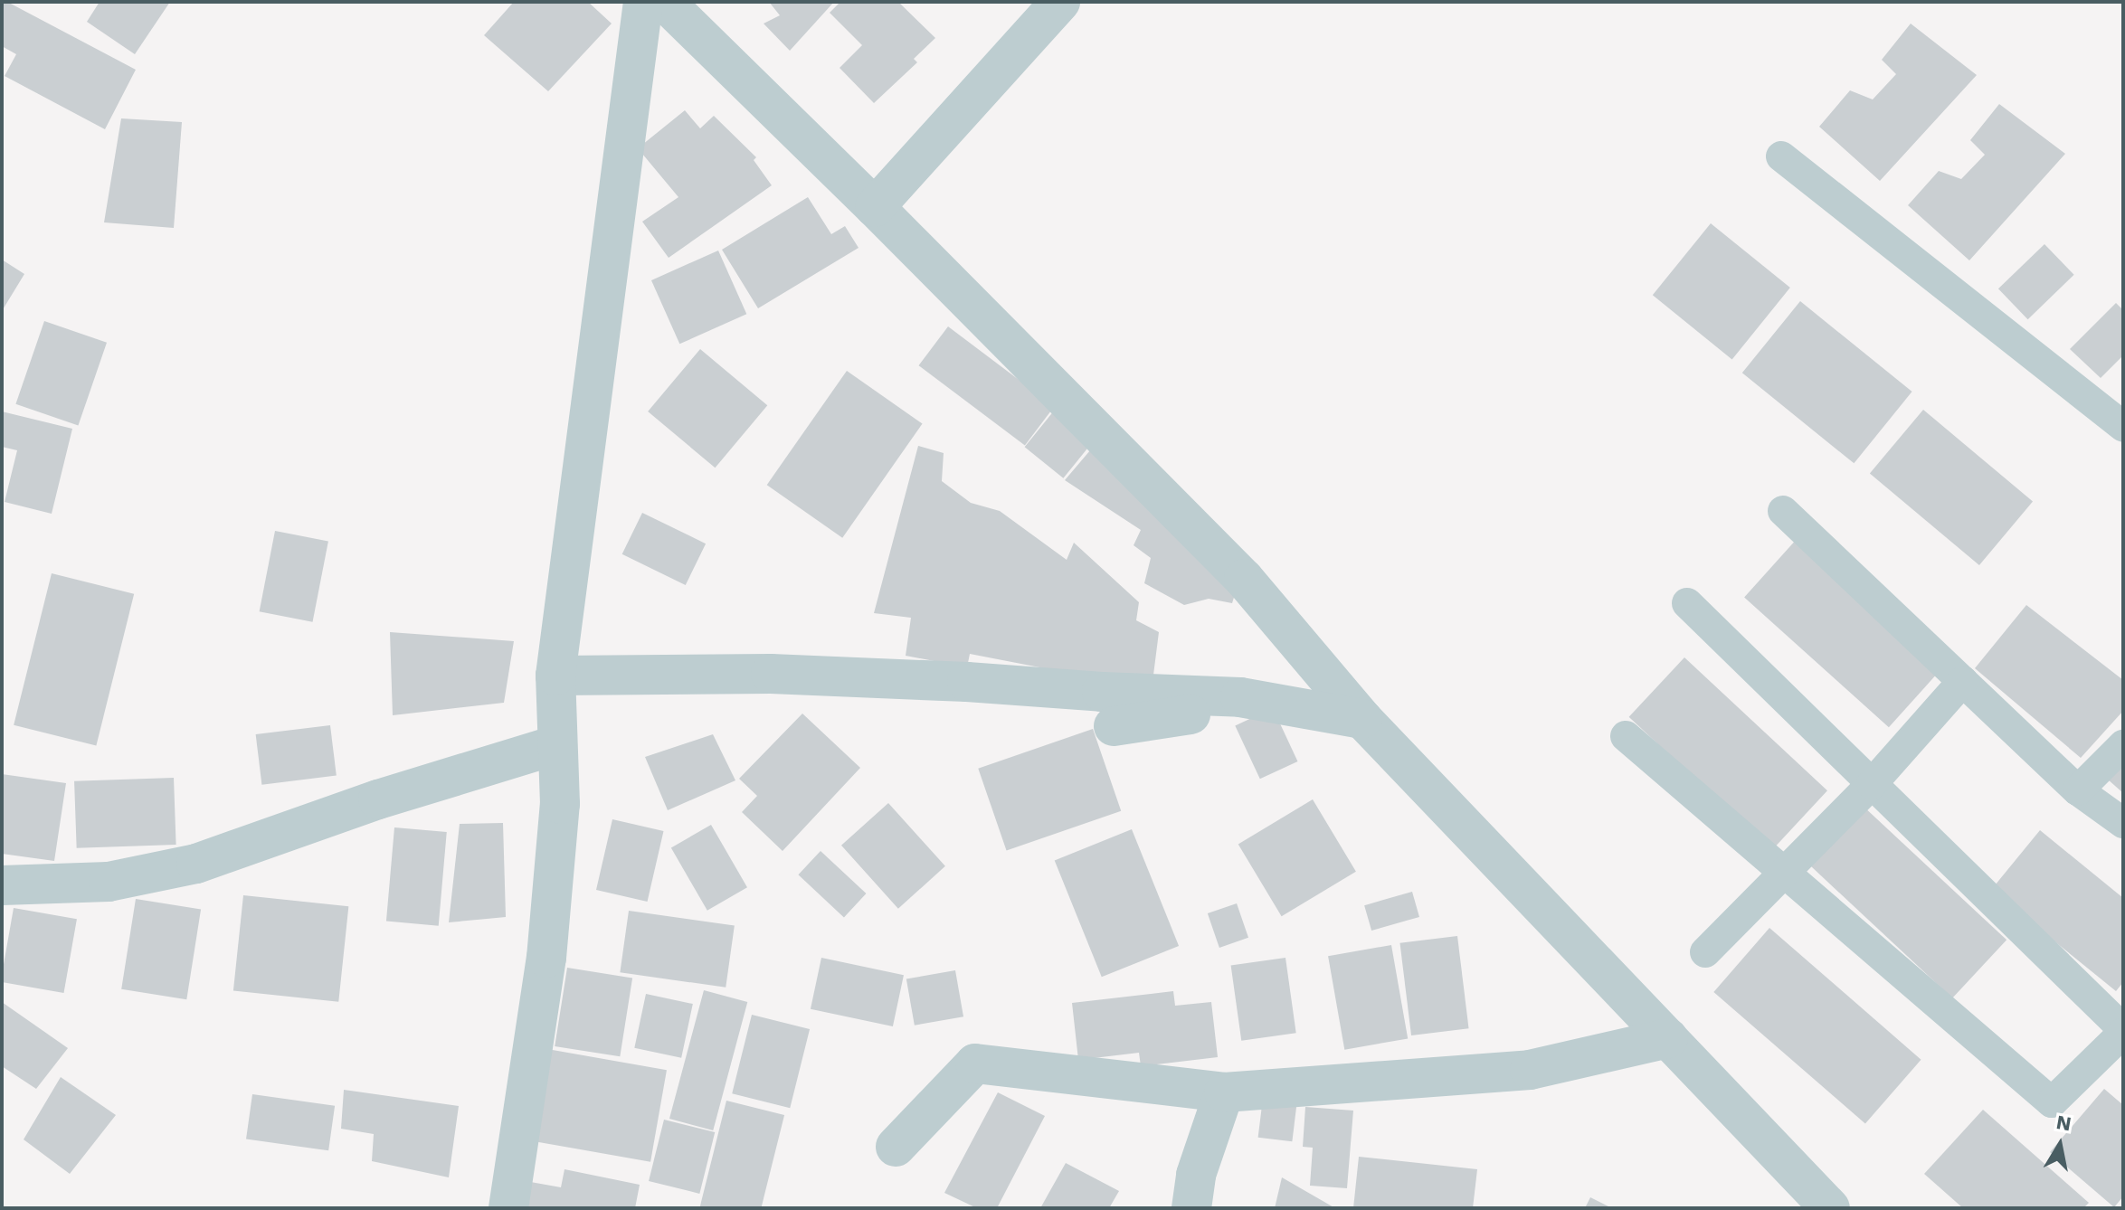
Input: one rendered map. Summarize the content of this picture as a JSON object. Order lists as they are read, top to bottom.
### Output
{
  "north": "top"
}
